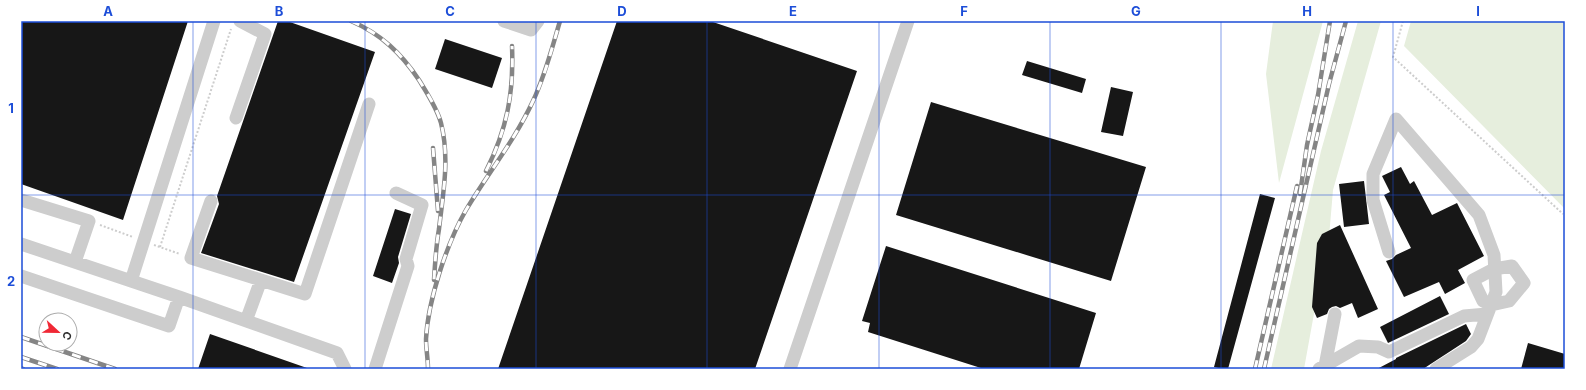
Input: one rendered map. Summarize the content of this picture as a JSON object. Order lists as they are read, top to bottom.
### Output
{
  "north": "right",
  "grid": {
    "columns": [
      "A",
      "B",
      "C",
      "D",
      "E",
      "F",
      "G",
      "H",
      "I"
    ],
    "rows": ["1", "2"]
  }
}
